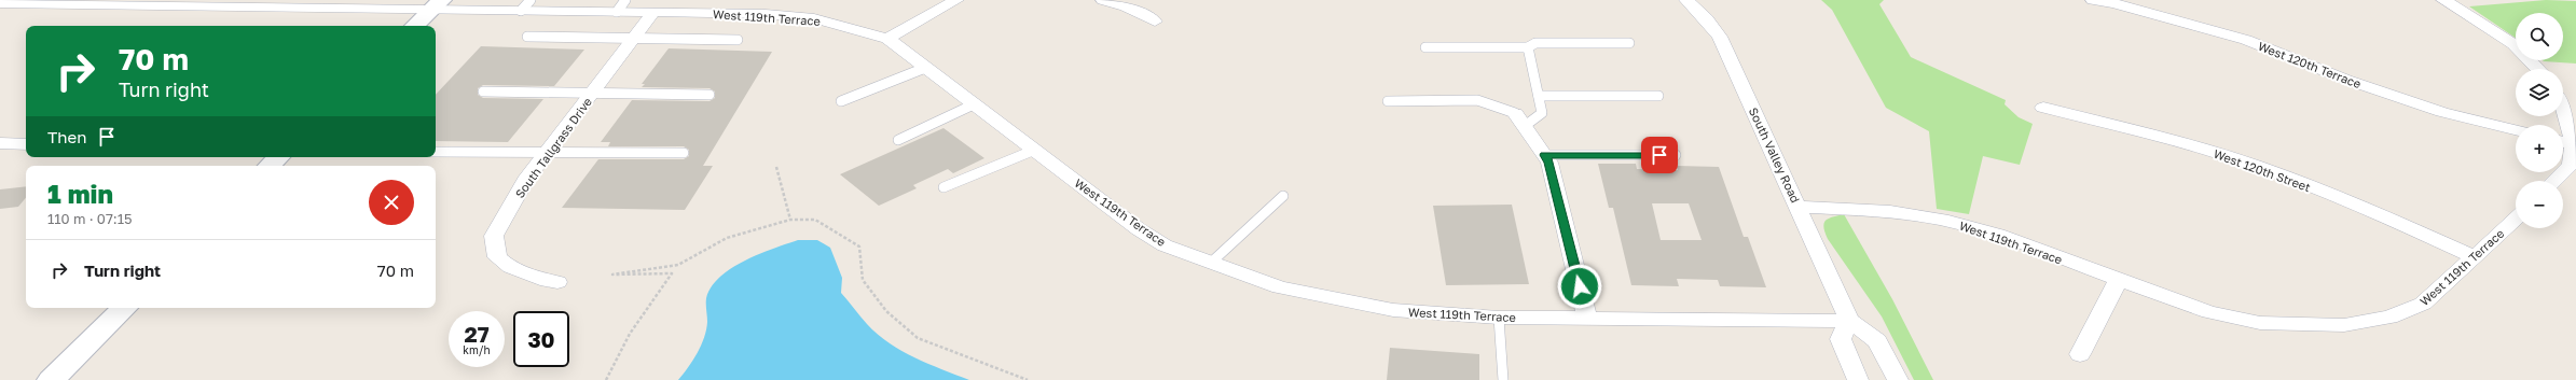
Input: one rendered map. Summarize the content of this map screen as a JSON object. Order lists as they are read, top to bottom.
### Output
{
  "streets": {
    "street": [
      "West 119th Terrace",
      "West 120th Terrace",
      "South Tallgrass Drive",
      "South Valley Road",
      "West 120th Street"
    ]
  },
  "crossings": [
    ["West 119th Terrace", "South Tallgrass Drive"],
    ["West 119th Terrace", "South Valley Road"],
    ["West 119th Terrace", "West 120th Street"]
  ],
  "page": {
    "map_buttons": ["+", "−"],
    "turn": ["70 m", "Turn right"],
    "then": "Then",
    "heading": ["1 min", "110 m · 07:15"],
    "list": [
      {
        "name": "Turn right",
        "value": "70 m"
      }
    ],
    "speed": "27 km/h",
    "limit": "30"
  }
}
